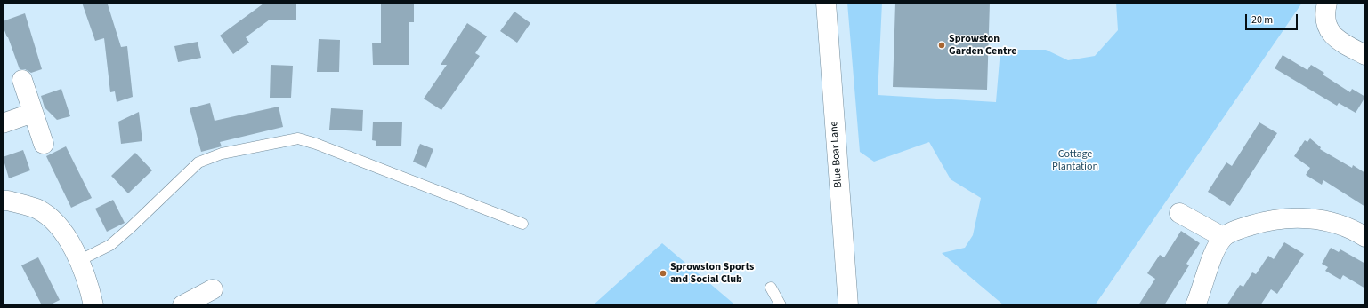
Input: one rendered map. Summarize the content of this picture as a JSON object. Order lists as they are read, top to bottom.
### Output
{
  "streets": {
    "street": ["Blue Boar Lane"]
  },
  "parks": ["Cottage Plantation"],
  "places": ["Sprowston Garden Centre", "Sprowston Sports and Social Club"],
  "scale_bar": "20 m"
}
